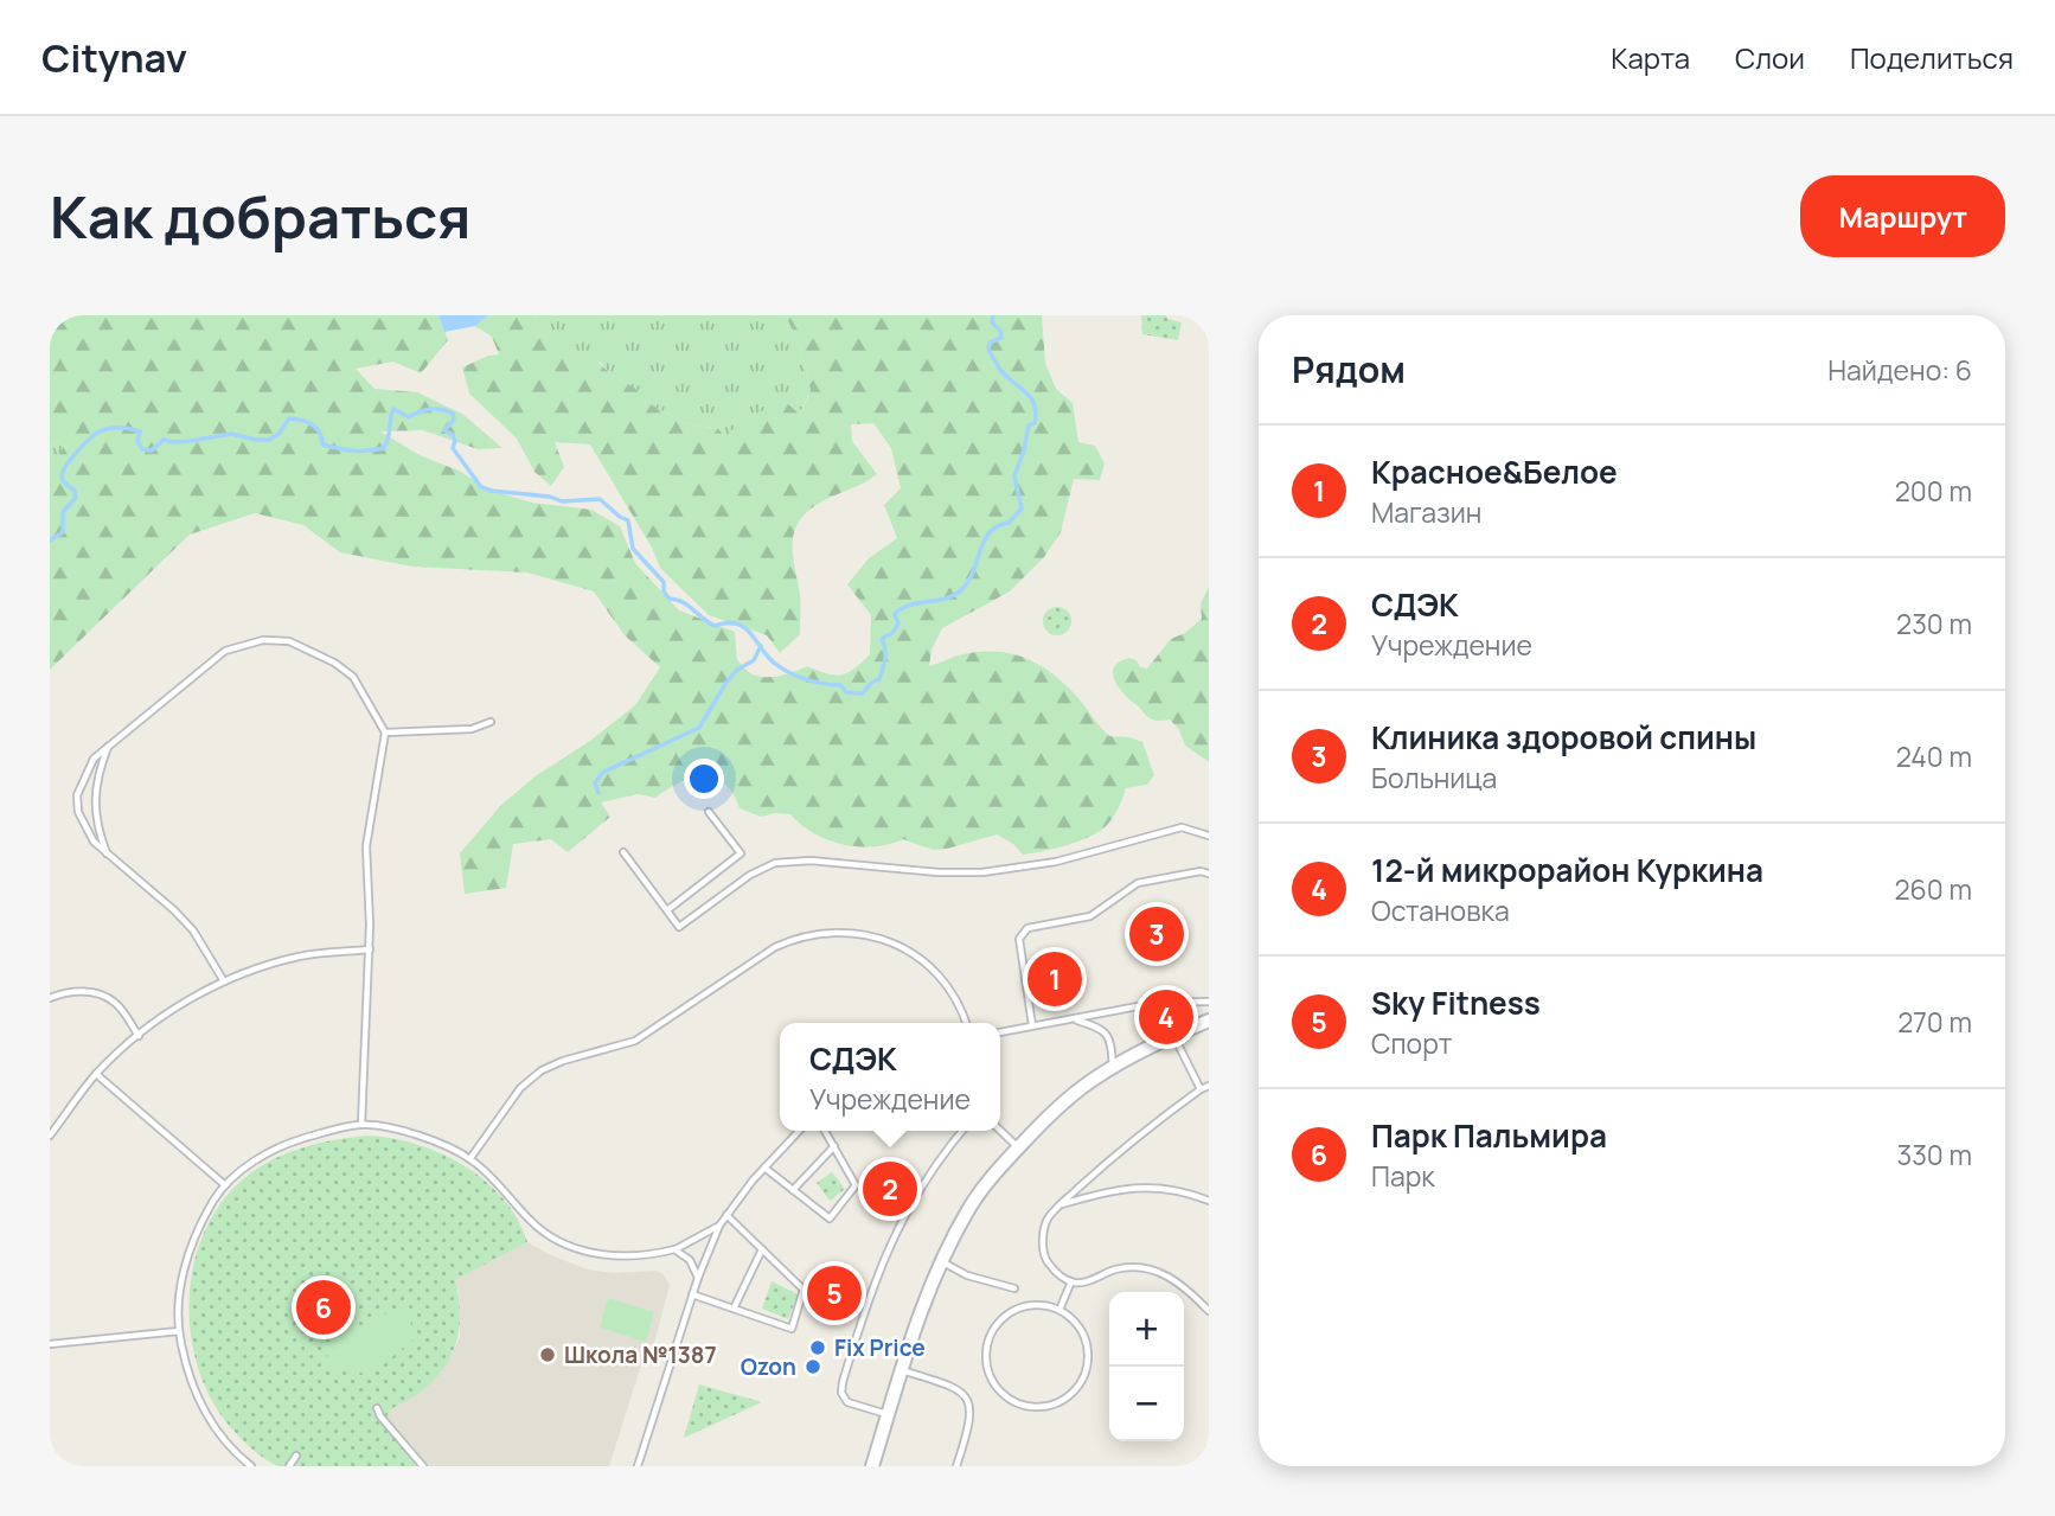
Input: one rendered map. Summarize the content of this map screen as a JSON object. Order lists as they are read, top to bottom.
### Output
{
  "places": ["Fix Price", "Школа №1387", "Ozon"],
  "page": {
    "header": "Citynav",
    "nav": ["Карта", "Слои", "Поделиться"],
    "buttons": "Маршрут",
    "title": "Как добраться",
    "heading": ["Рядом", "Найдено: 6"],
    "list": [
      {
        "mark": "1",
        "name": "Красное&Белое",
        "note": "Магазин",
        "value": "200 m"
      },
      {
        "mark": "2",
        "name": "СДЭК",
        "note": "Учреждение",
        "value": "230 m"
      },
      {
        "mark": "3",
        "name": "Клиника здоровой спины",
        "note": "Больница",
        "value": "240 m"
      },
      {
        "mark": "4",
        "name": "12-й микрорайон Куркина",
        "note": "Остановка",
        "value": "260 m"
      },
      {
        "mark": "5",
        "name": "Sky Fitness",
        "note": "Спорт",
        "value": "270 m"
      },
      {
        "mark": "6",
        "name": "Парк Пальмира",
        "note": "Парк",
        "value": "330 m"
      }
    ],
    "pins": [
      "3",
      "1",
      "4",
      "2",
      "5",
      "6"
    ],
    "popup": ["СДЭК", "Учреждение"],
    "map_buttons": ["+", "−"]
  }
}
